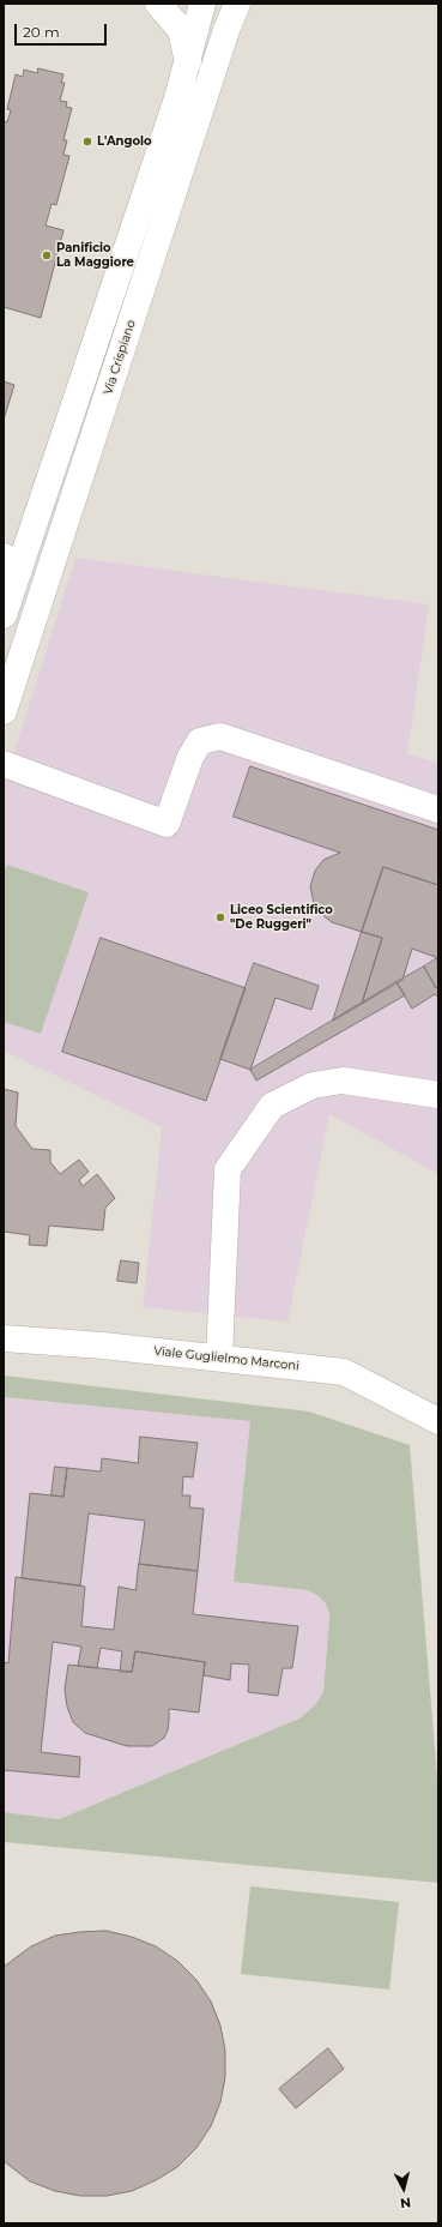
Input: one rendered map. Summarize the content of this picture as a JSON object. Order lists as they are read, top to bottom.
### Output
{
  "streets": {
    "main road": ["Via Crispiano", "Viale Guglielmo Marconi"]
  },
  "places": ["L'Angolo", "Panificio La Maggiore", "Liceo Scientifico \"De Ruggeri\""],
  "scale_bar": "20 m",
  "north": "bottom"
}
